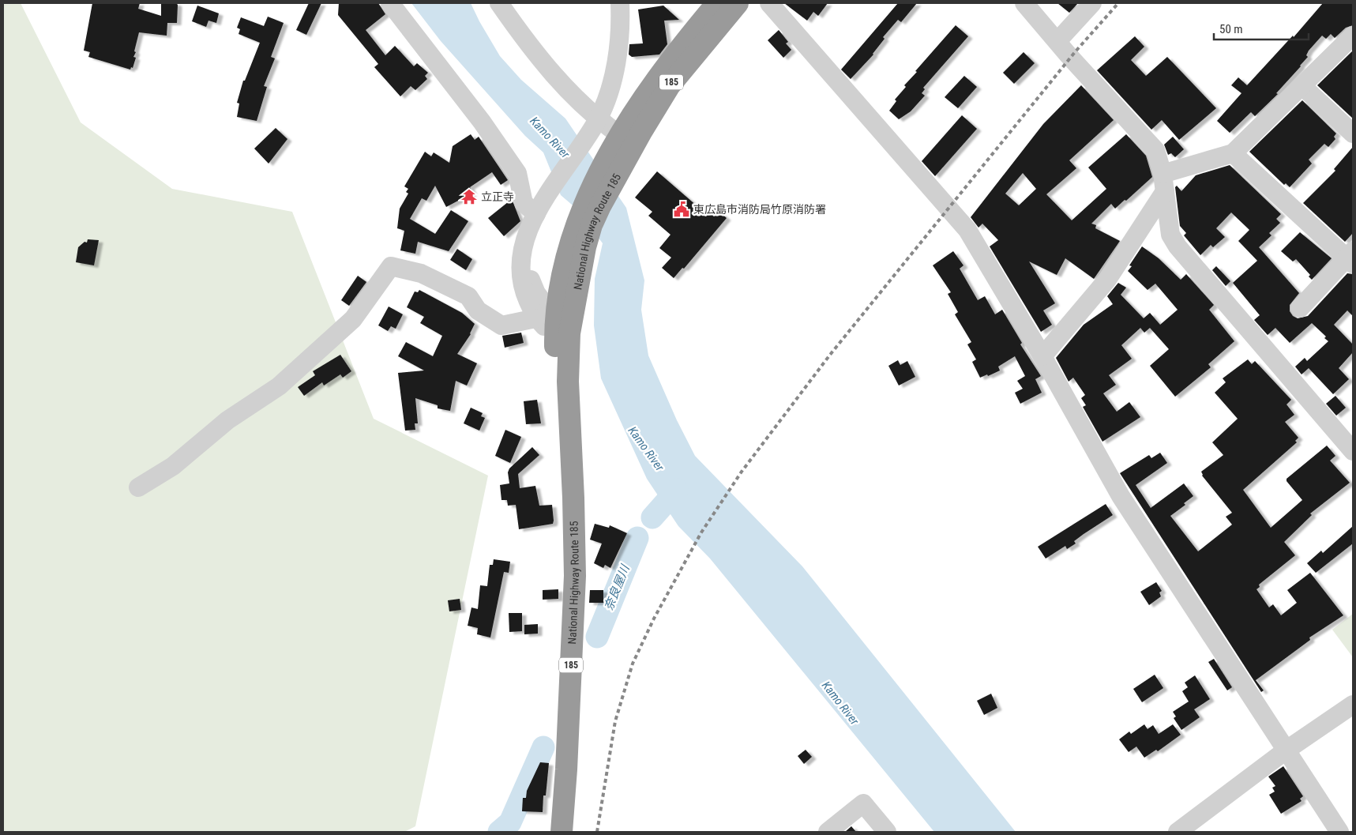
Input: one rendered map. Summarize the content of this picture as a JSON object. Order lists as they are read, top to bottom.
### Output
{
  "streets": {
    "highway": ["185", "National Highway Route 185"]
  },
  "water": ["Kamo River", "奈良屋川"],
  "places": {
    "temple": ["立正寺"],
    "public building": ["東広島市消防局竹原消防署"]
  },
  "scale_bar": "50 m"
}
